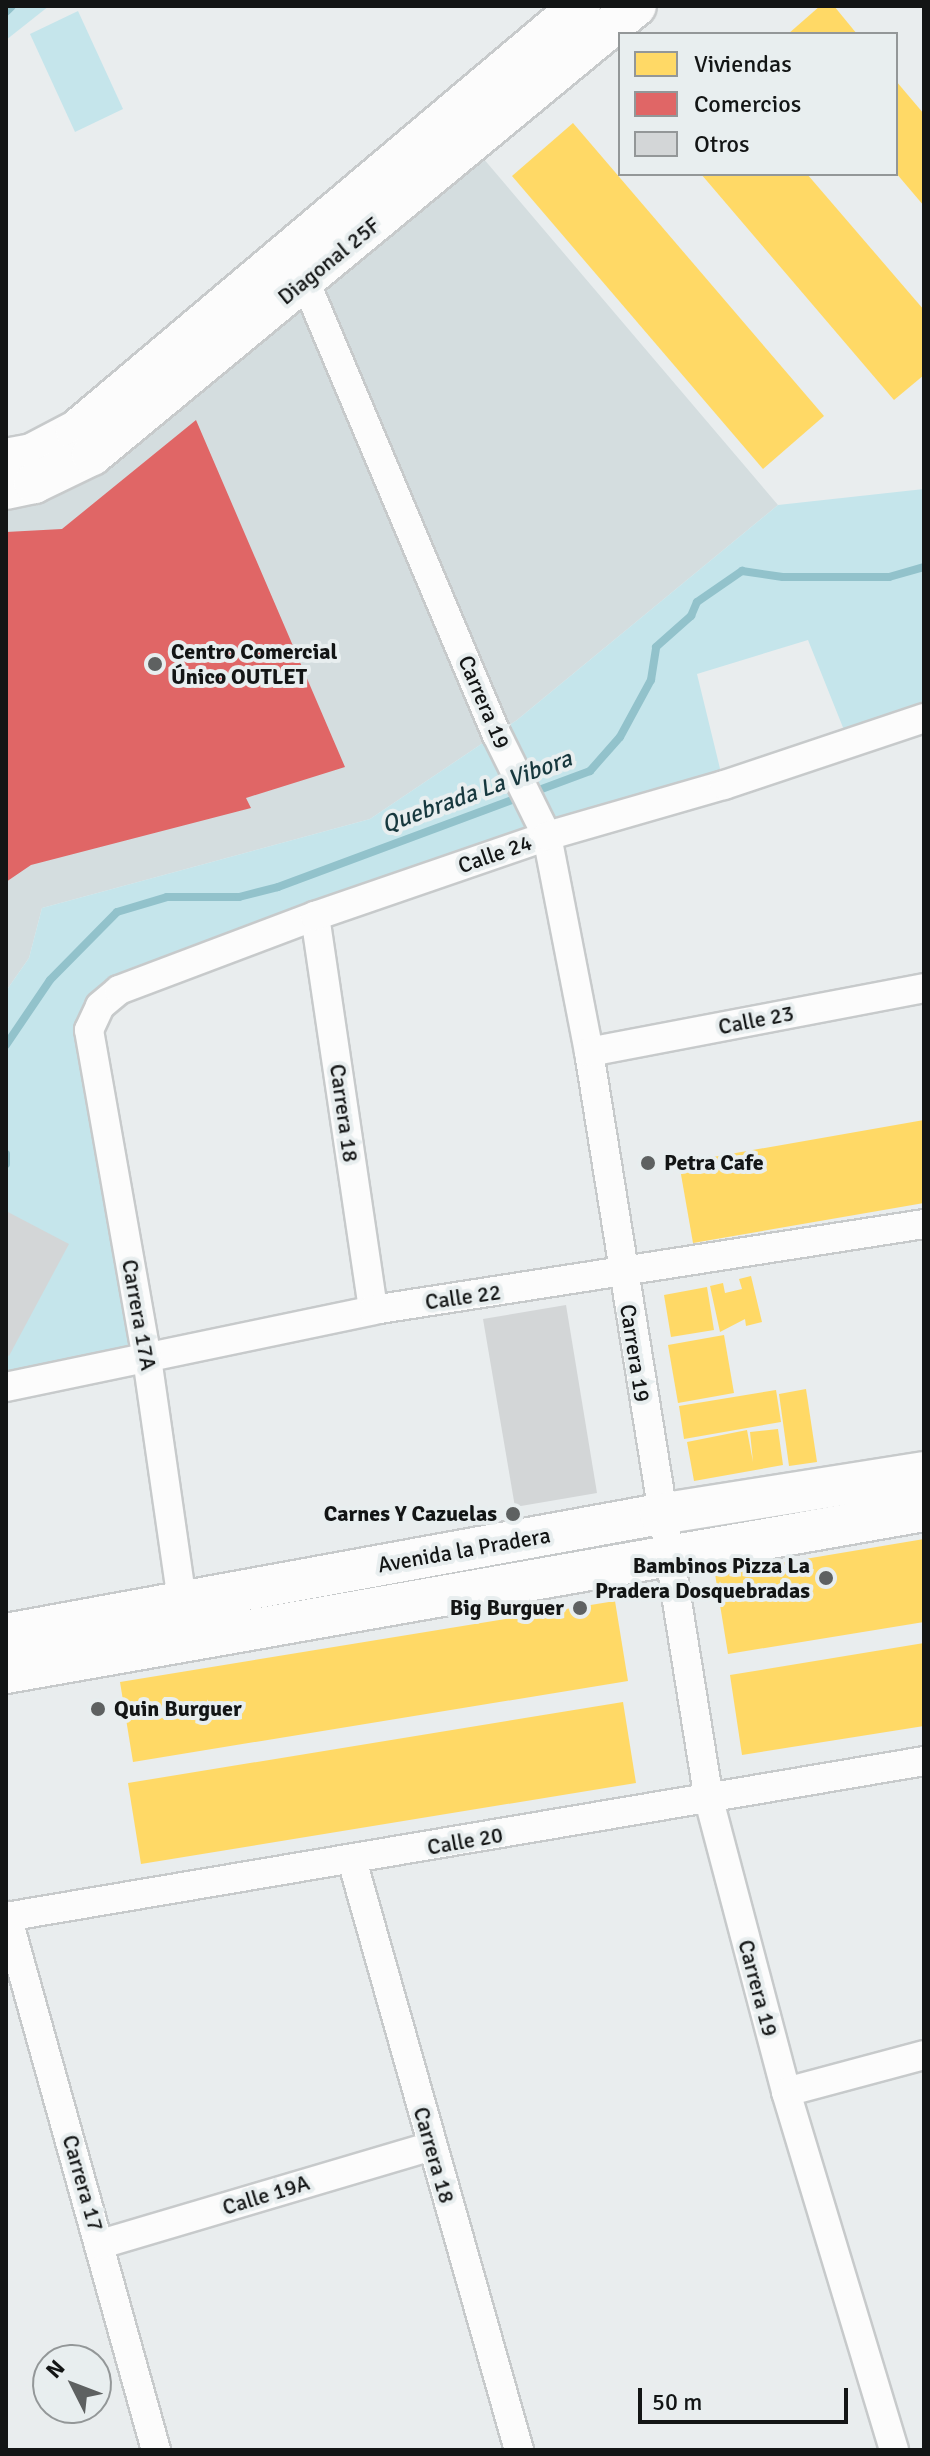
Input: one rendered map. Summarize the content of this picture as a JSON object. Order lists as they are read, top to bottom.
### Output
{
  "streets": {
    "street": [
      "Diagonal 25F",
      "Carrera 19",
      "Calle 24",
      "Calle 23",
      "Carrera 18",
      "Calle 22",
      "Carrera 17A",
      "Avenida la Pradera",
      "Calle 20",
      "Carrera 17",
      "Calle 19A"
    ]
  },
  "crossings": [
    ["Diagonal 25F", "Carrera 19"],
    ["Carrera 19", "Calle 24"],
    ["Carrera 19", "Calle 23"],
    ["Carrera 19", "Calle 22"],
    ["Carrera 19", "Avenida la Pradera"],
    ["Carrera 19", "Calle 20"],
    ["Calle 24", "Carrera 18"],
    ["Calle 24", "Carrera 17A"],
    ["Carrera 18", "Calle 22"],
    ["Carrera 18", "Calle 20"],
    ["Carrera 18", "Calle 19A"],
    ["Calle 22", "Carrera 17A"],
    ["Carrera 17A", "Avenida la Pradera"],
    ["Calle 20", "Carrera 17"],
    ["Carrera 17", "Calle 19A"]
  ],
  "water": ["Quebrada La Vibora"],
  "places": [
    "Centro Comercial Único OUTLET",
    "Petra Cafe",
    "Carnes Y Cazuelas",
    "Bambinos Pizza La Pradera Dosquebradas",
    "Big Burguer",
    "Quin Burguer"
  ],
  "legend": ["Viviendas", "Comercios", "Otros"],
  "scale_bar": "50 m",
  "north": "top left"
}
